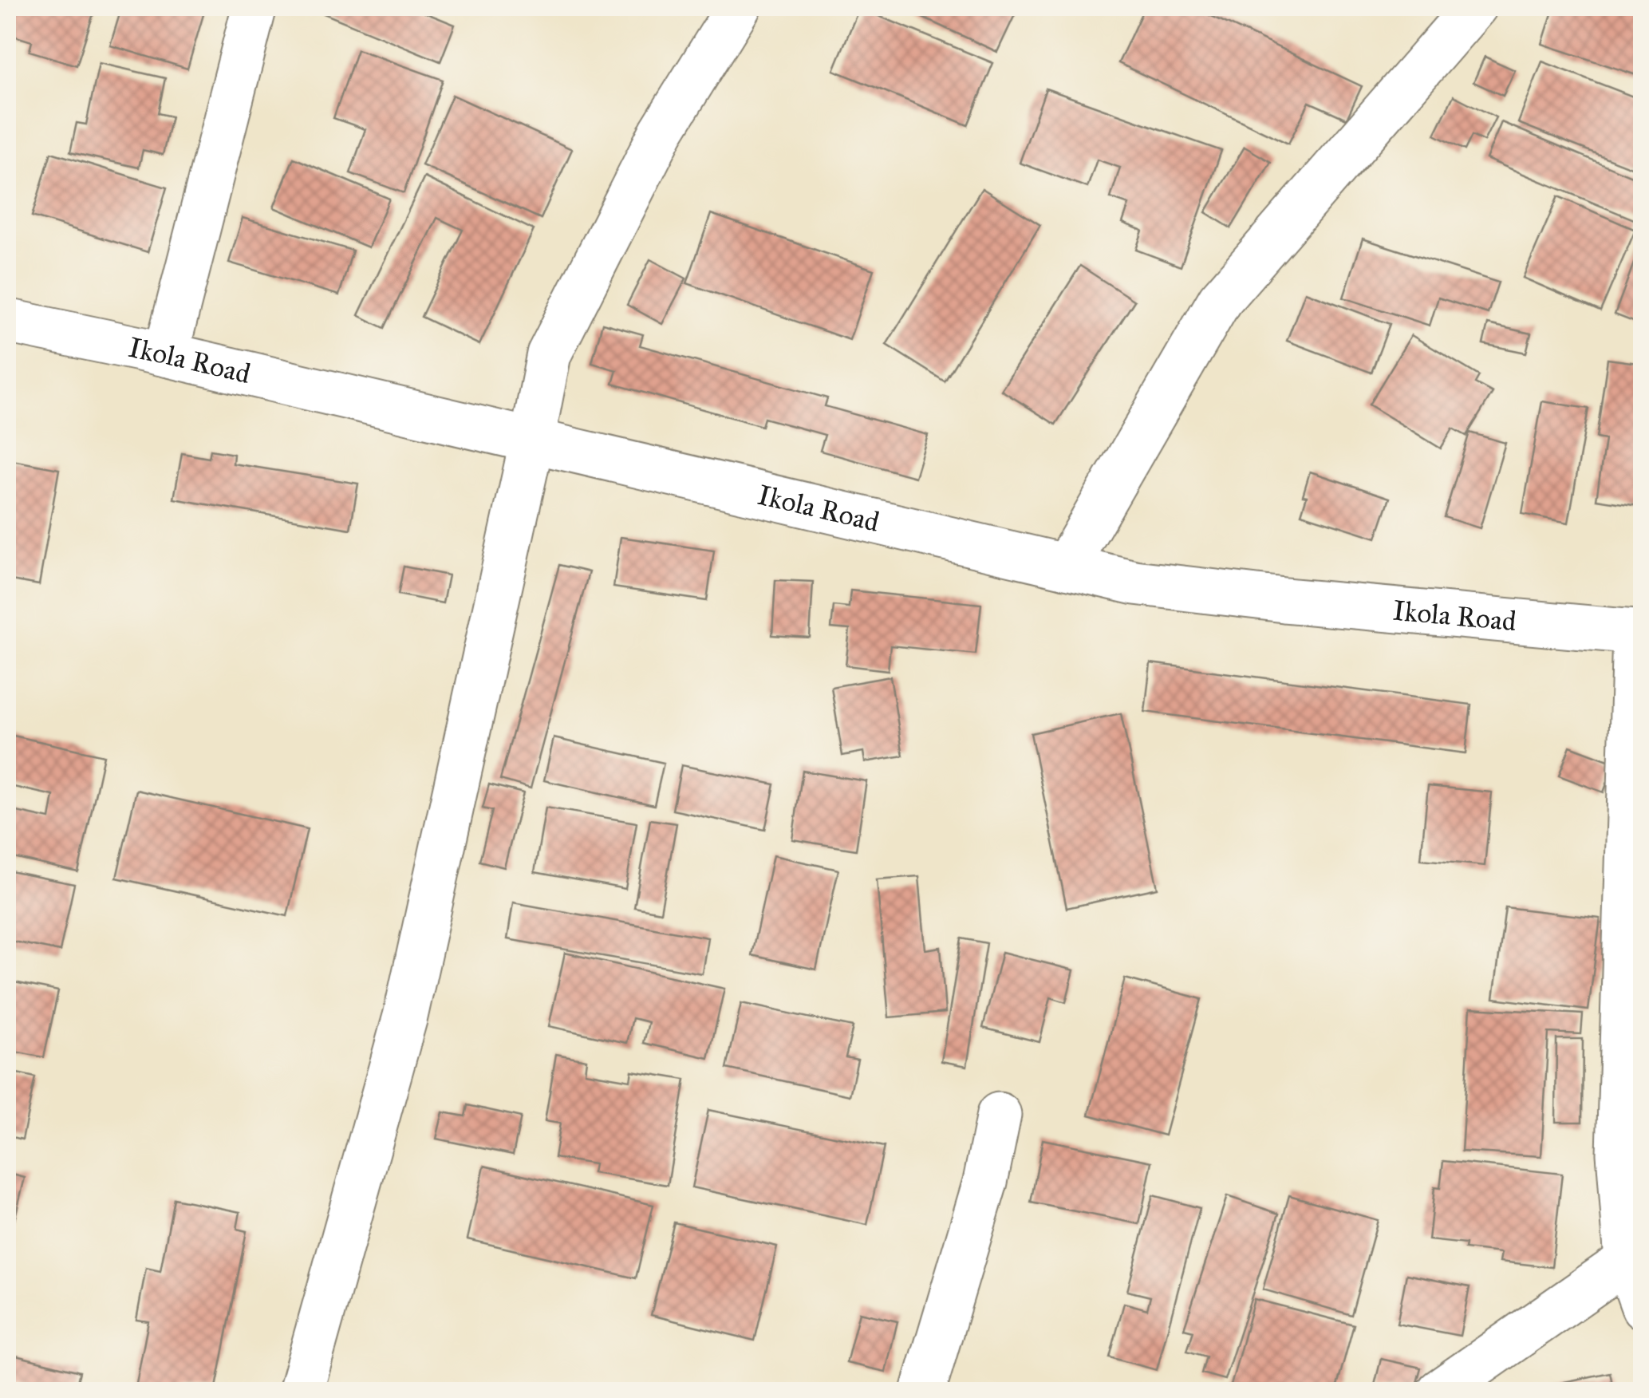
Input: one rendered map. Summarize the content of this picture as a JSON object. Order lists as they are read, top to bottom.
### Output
{
  "streets": {
    "street": ["Ikola Road"]
  }
}
